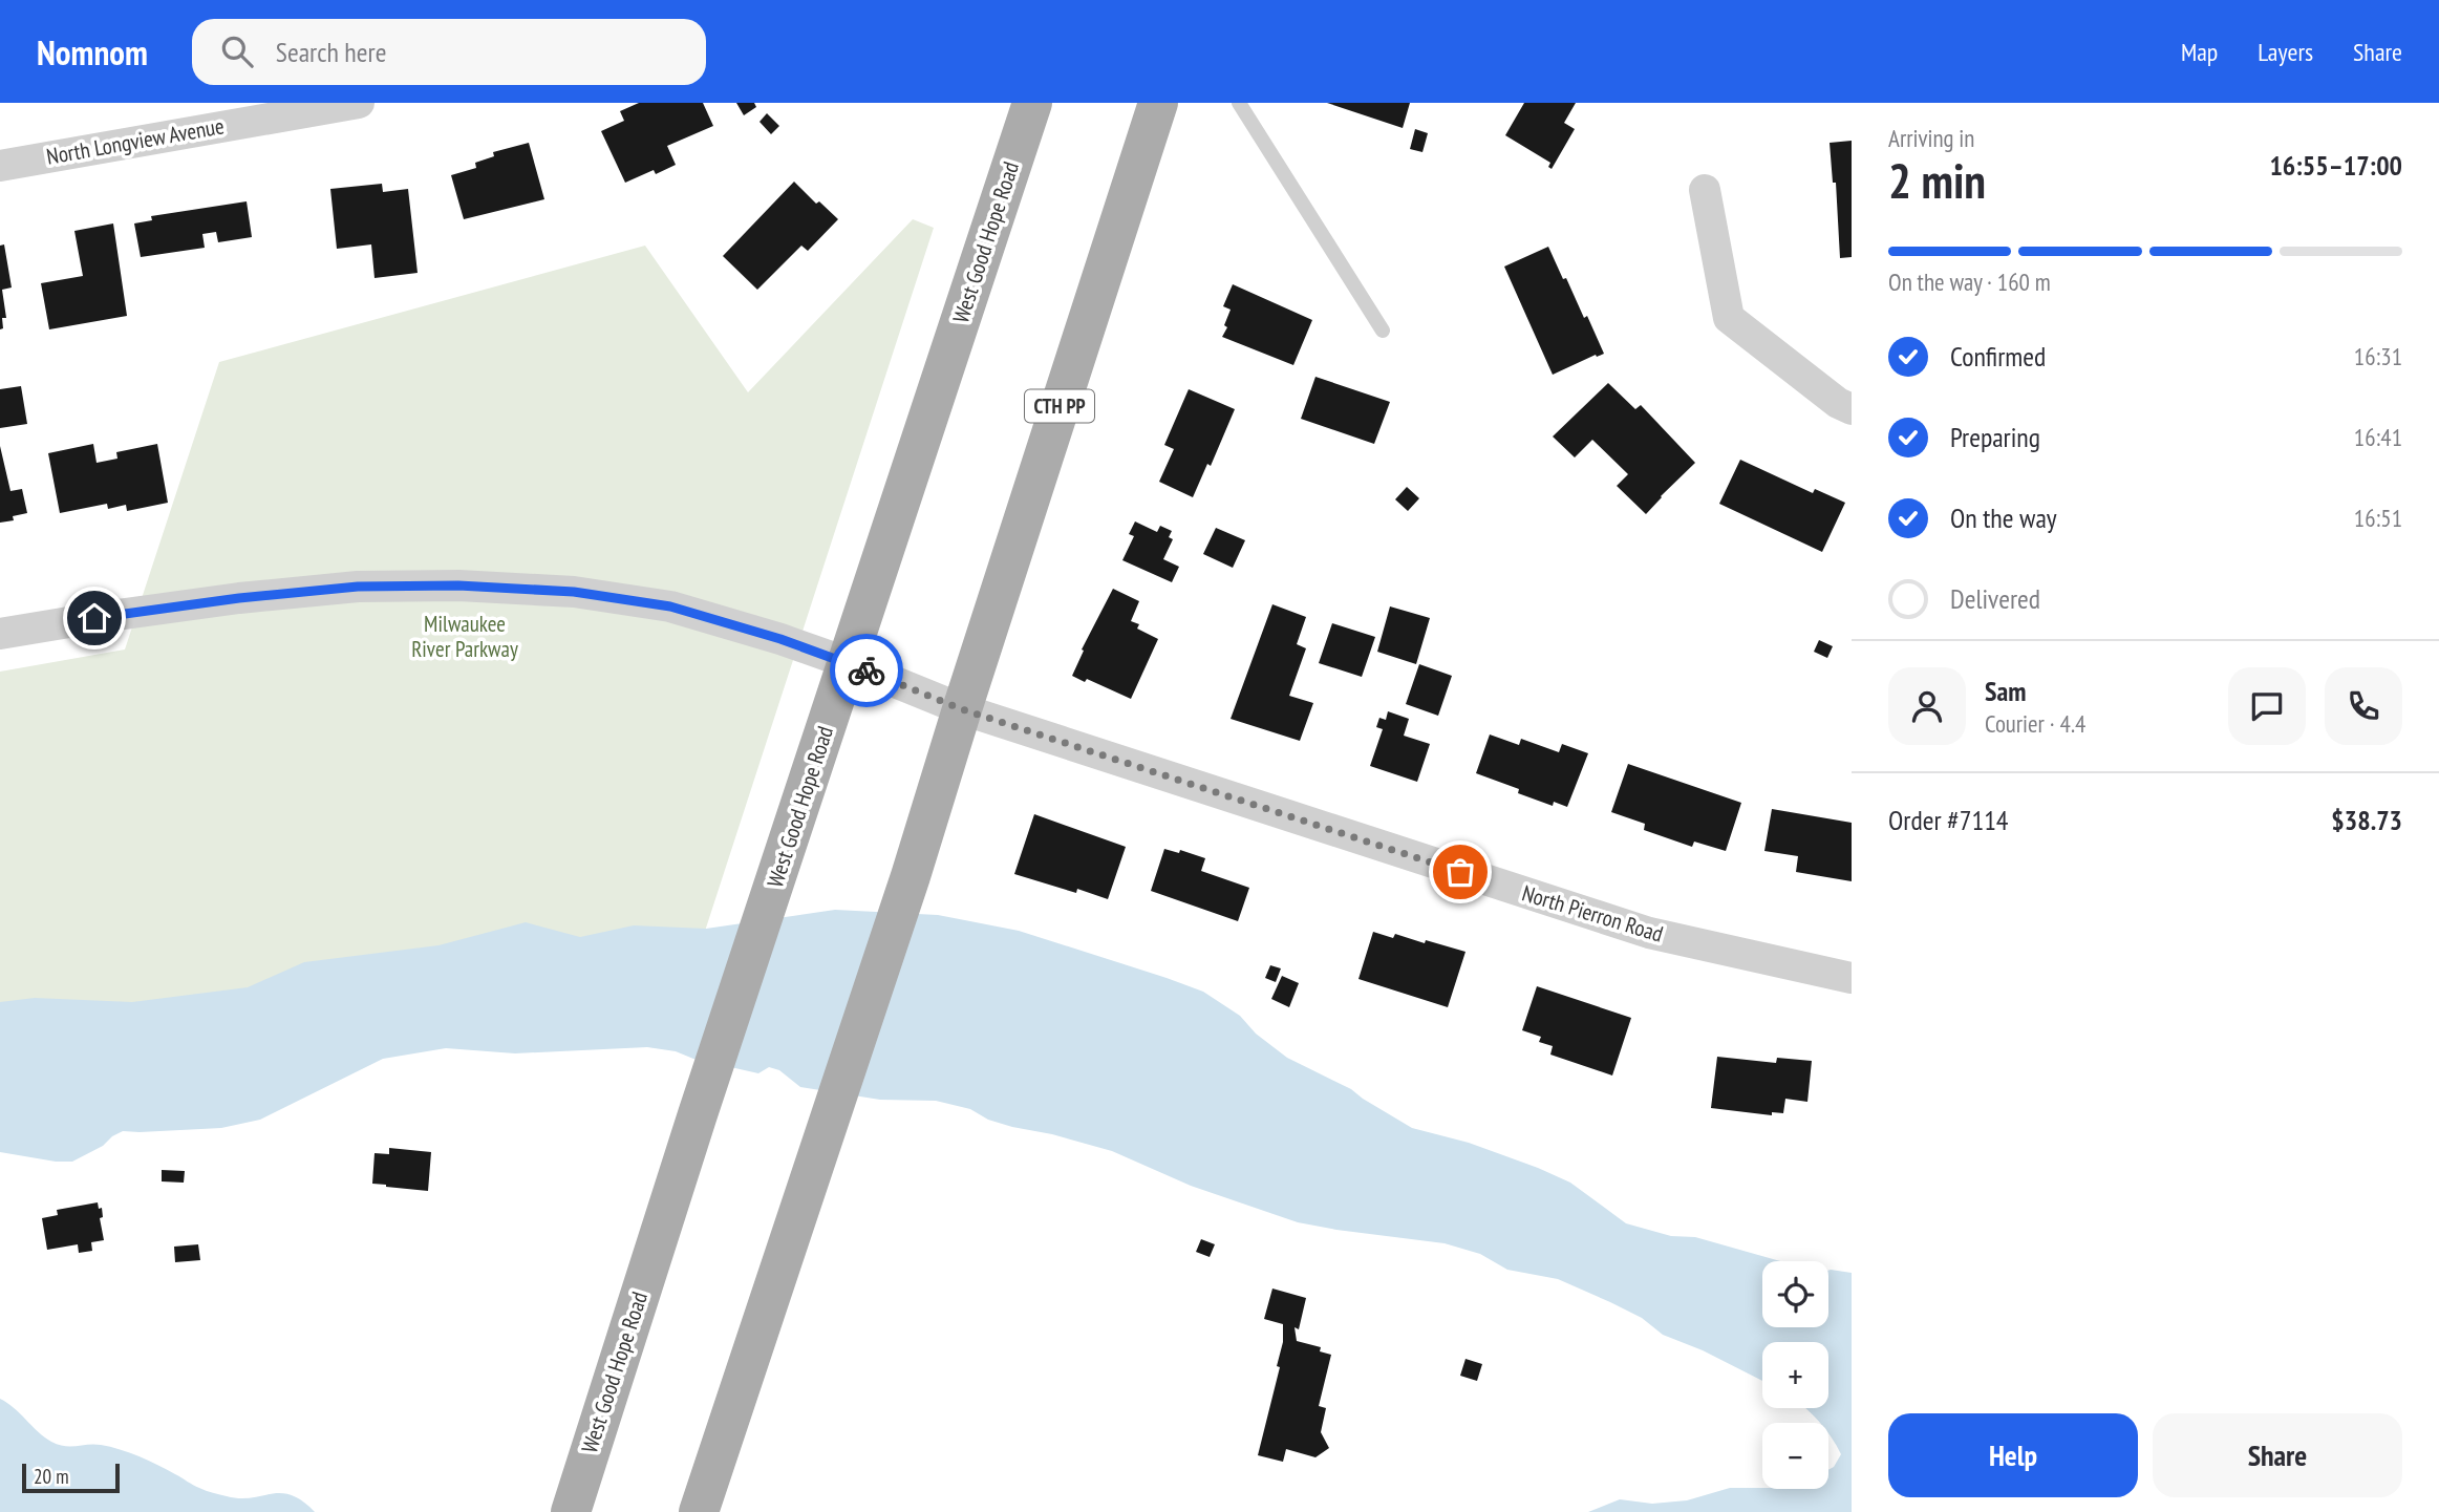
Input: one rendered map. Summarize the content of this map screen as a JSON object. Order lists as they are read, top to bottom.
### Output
{
  "streets": {
    "main road": ["West Good Hope Road", "CTH PP"],
    "street": ["North Longview Avenue", "North Pierron Road"]
  },
  "crossings": [
    ["West Good Hope Road", "North Pierron Road"],
    ["CTH PP", "North Pierron Road"]
  ],
  "parks": ["Milwaukee River Parkway"],
  "scale_bar": "20 m",
  "page": {
    "header": "Nomnom",
    "search": "Search here",
    "nav": ["Map", "Layers", "Share"],
    "heading": ["2 min", "Arriving in", "16:55–17:00"],
    "panel": [
      "Sam",
      "Courier · 4.4",
      "Order #7114",
      "$38.73"
    ],
    "bar": "On the way · 160 m",
    "list": [
      ["Confirmed", "16:31"],
      ["Preparing", "16:41"],
      ["On the way", "16:51"],
      "Delivered"
    ],
    "map_buttons": ["+", "−"],
    "buttons": ["Help", "Share"],
    "scale": "20 m"
  }
}
